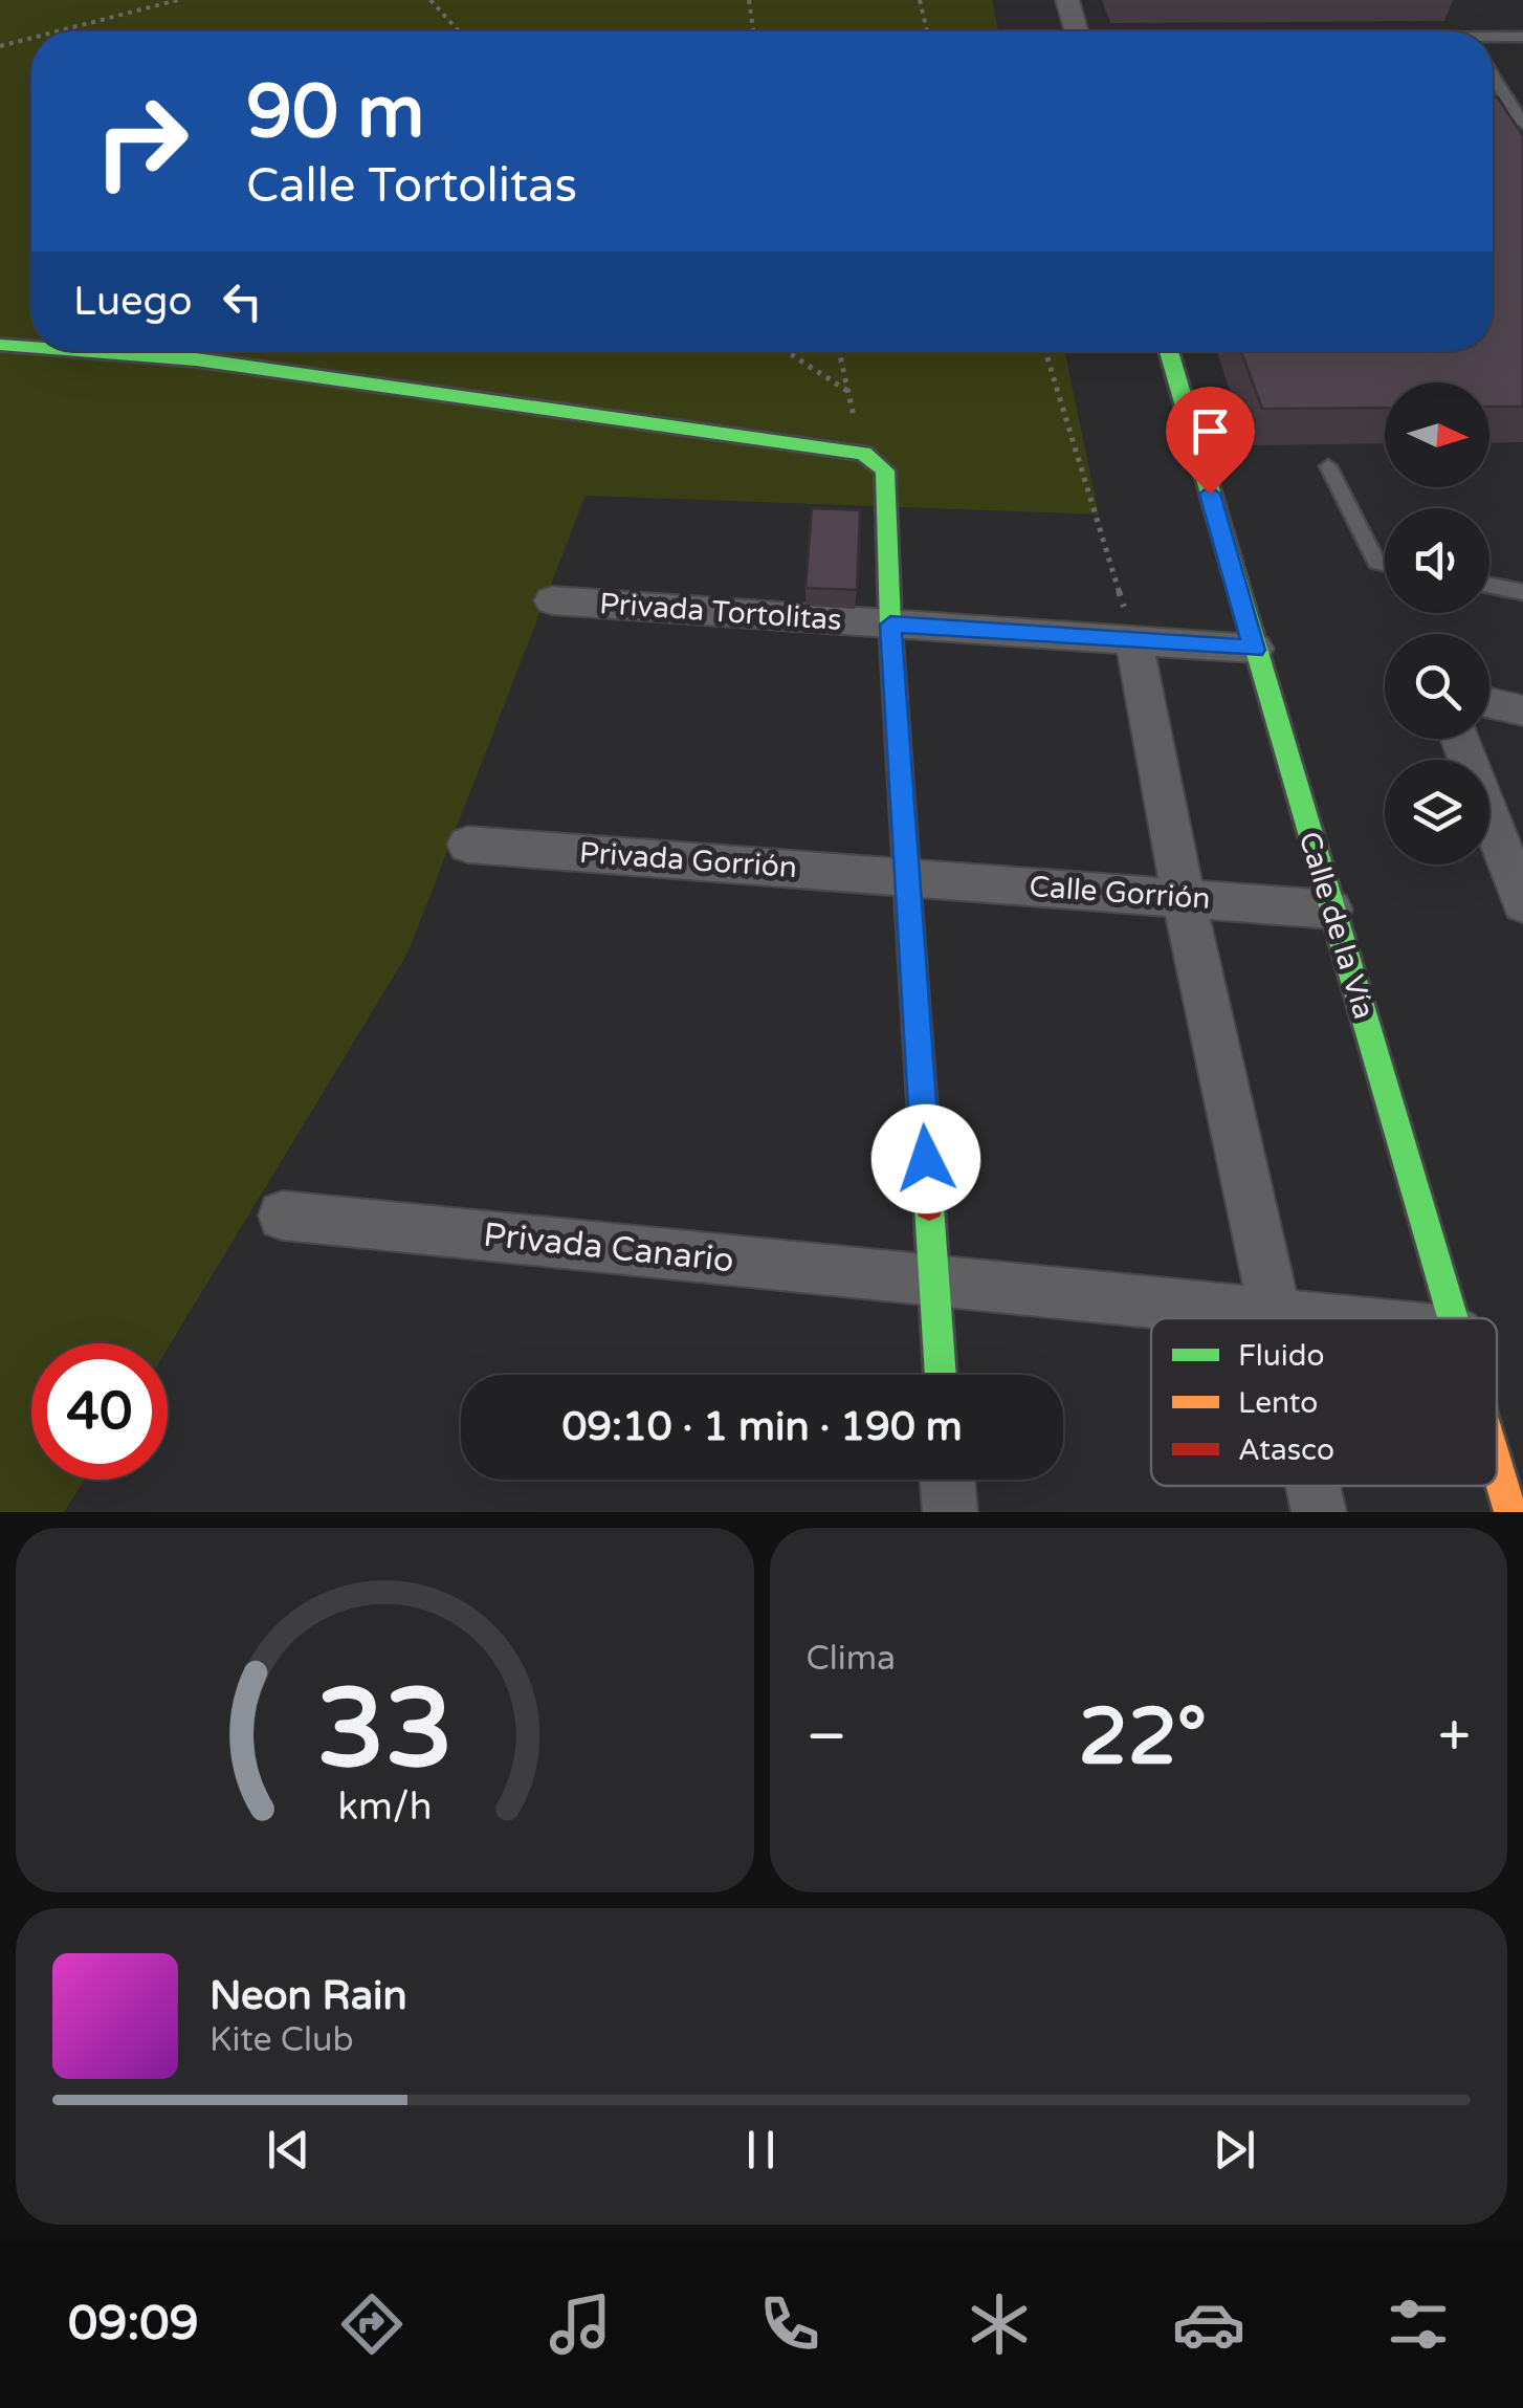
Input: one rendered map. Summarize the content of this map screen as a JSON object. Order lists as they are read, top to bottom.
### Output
{
  "streets": {
    "street": [
      "Privada Tortolitas",
      "Privada Gorrión",
      "Calle Gorrión",
      "Calle de la Vía",
      "Privada Canario"
    ]
  },
  "crossings": [
    ["Privada Tortolitas", "Calle de la Vía"],
    ["Privada Gorrión", "Calle Gorrión"],
    ["Calle Gorrión", "Calle de la Vía"]
  ],
  "legend": ["Fluido", "Lento", "Atasco"],
  "north": "right",
  "page": {
    "turn": ["90 m", "Calle Tortolitas"],
    "then": "Luego",
    "limit": "40",
    "trip": "09:10 · 1 min · 190 m",
    "tile": "Clima",
    "heat": ["−", "22°", "+"],
    "song": ["Neon Rain", "Kite Club"],
    "tabs": "09:09",
    "gauge": ["33", "km/h"]
  }
}
